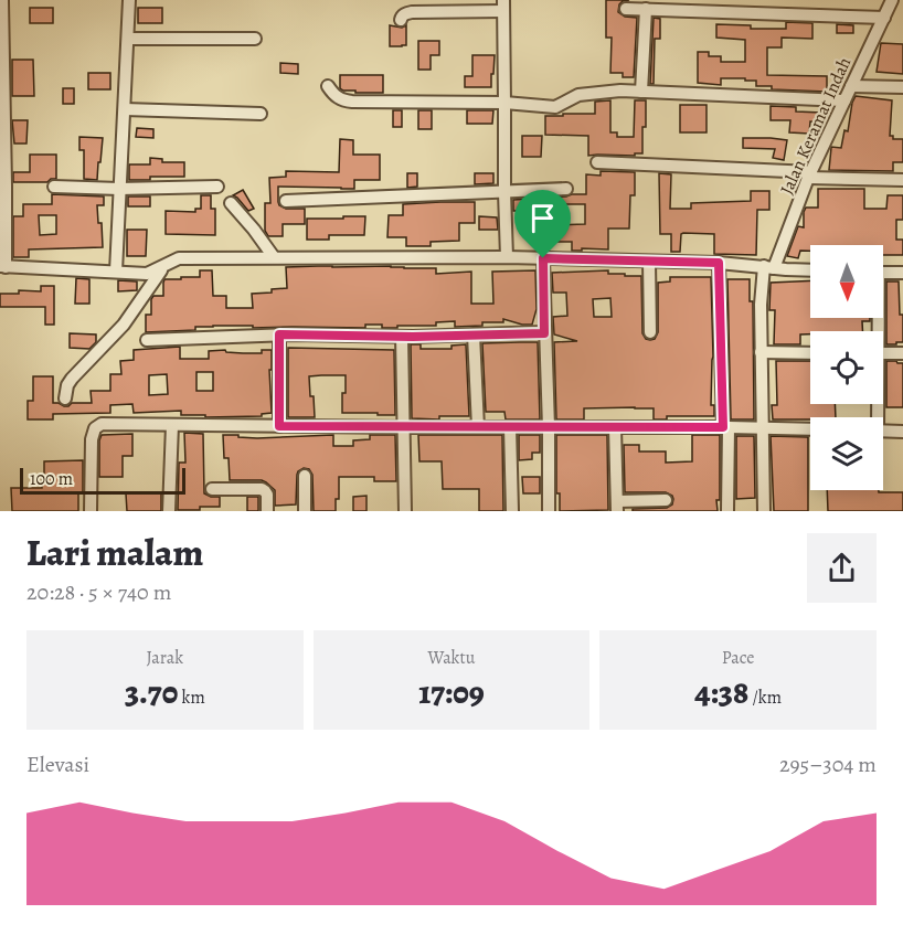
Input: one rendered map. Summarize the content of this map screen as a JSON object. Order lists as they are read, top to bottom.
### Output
{
  "streets": {
    "street": ["Jalan Keramat Indah"]
  },
  "scale_bar": "100 m",
  "north": "bottom",
  "page": {
    "scale": "100 m",
    "heading": ["Lari malam", "20:28 · 5 × 740 m"],
    "stats": [
      ["Jarak", "3.70 km"],
      ["Waktu", "17:09"],
      ["Pace", "4:38 /km"]
    ],
    "chart": ["Elevasi", "295–304 m"]
  }
}
